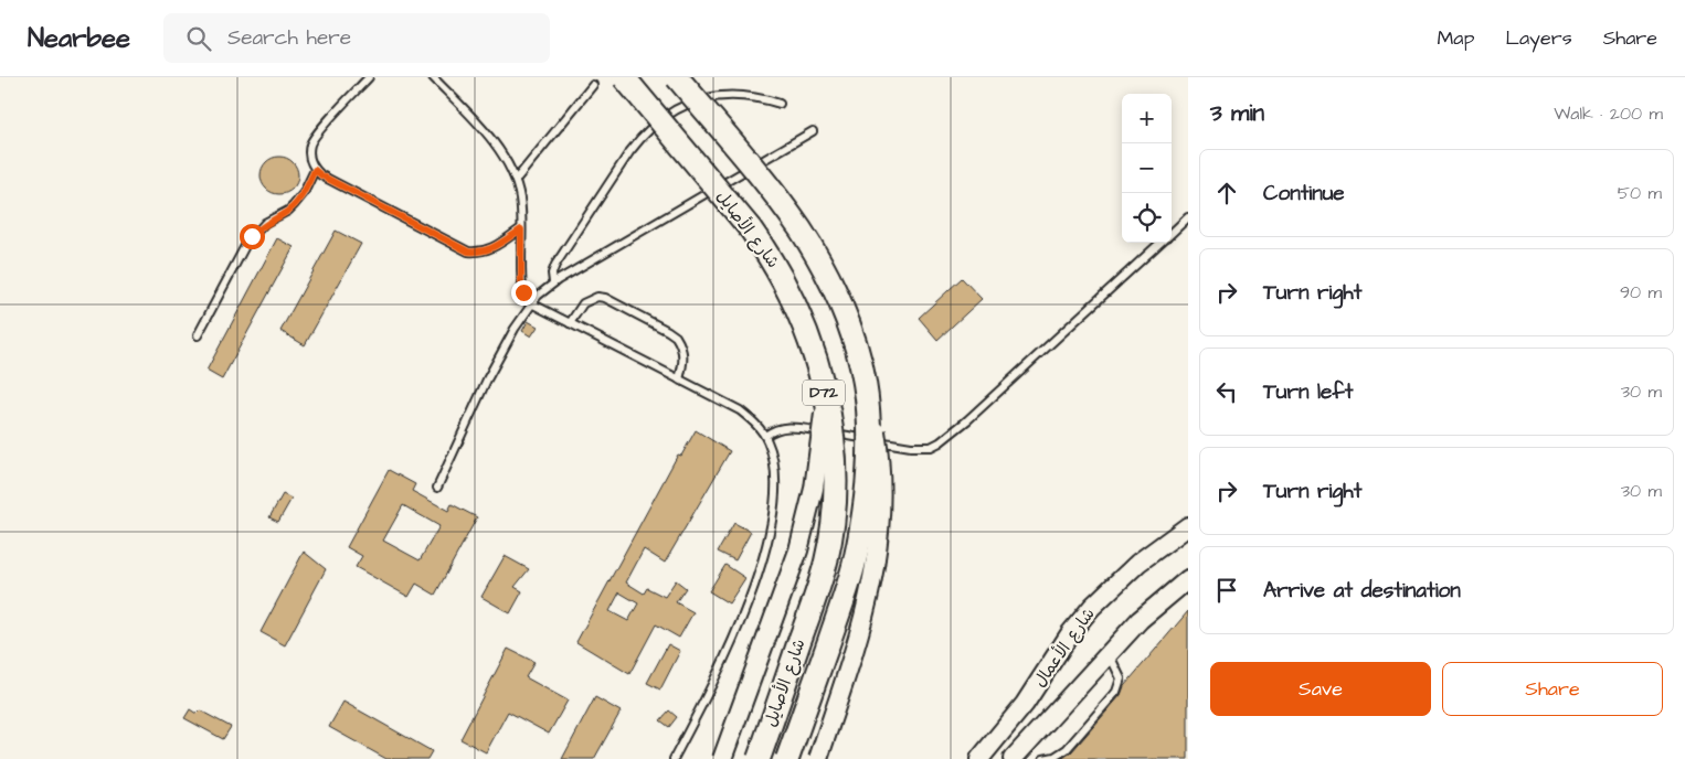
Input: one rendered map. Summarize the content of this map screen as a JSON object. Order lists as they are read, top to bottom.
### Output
{
  "streets": {
    "main road": ["شارع الأصايل", "D72"],
    "street": ["شارع الأعمال"]
  },
  "page": {
    "header": "Nearbee",
    "search": "Search here",
    "nav": ["Map", "Layers", "Share"],
    "heading": ["3 min", "Walk · 200 m"],
    "map_buttons": ["+", "−"],
    "list": [
      ["Continue", "50 m"],
      ["Turn right", "90 m"],
      ["Turn left", "30 m"],
      ["Turn right", "30 m"],
      "Arrive at destination"
    ],
    "buttons": ["Save", "Share"]
  }
}
